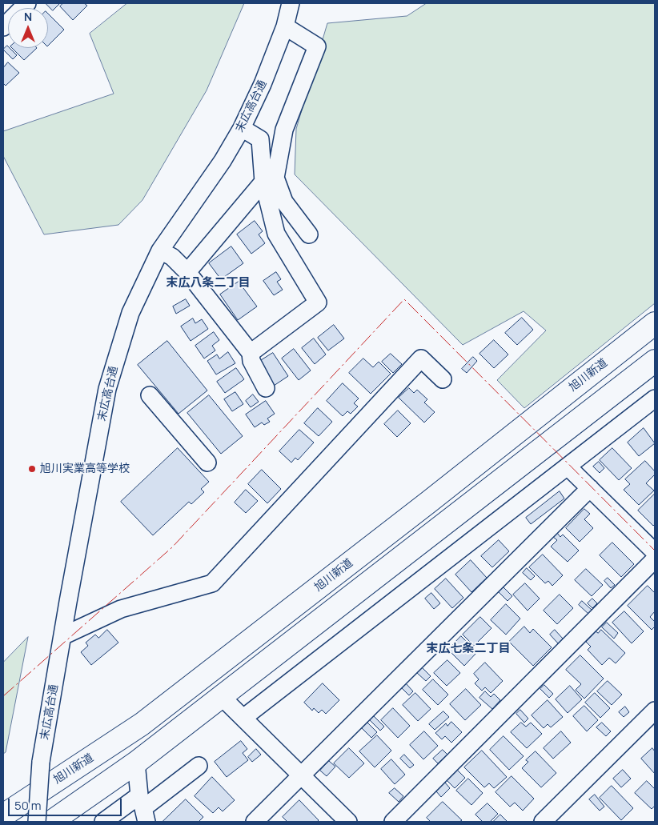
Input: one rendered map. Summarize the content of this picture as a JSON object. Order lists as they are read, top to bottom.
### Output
{
  "streets": {
    "highway": ["旭川新道"],
    "street": ["末広高台通"]
  },
  "districts": ["末広八条二丁目", "末広七条二丁目"],
  "places": ["旭川実業高等学校"],
  "scale_bar": "50 m",
  "north": "top"
}
